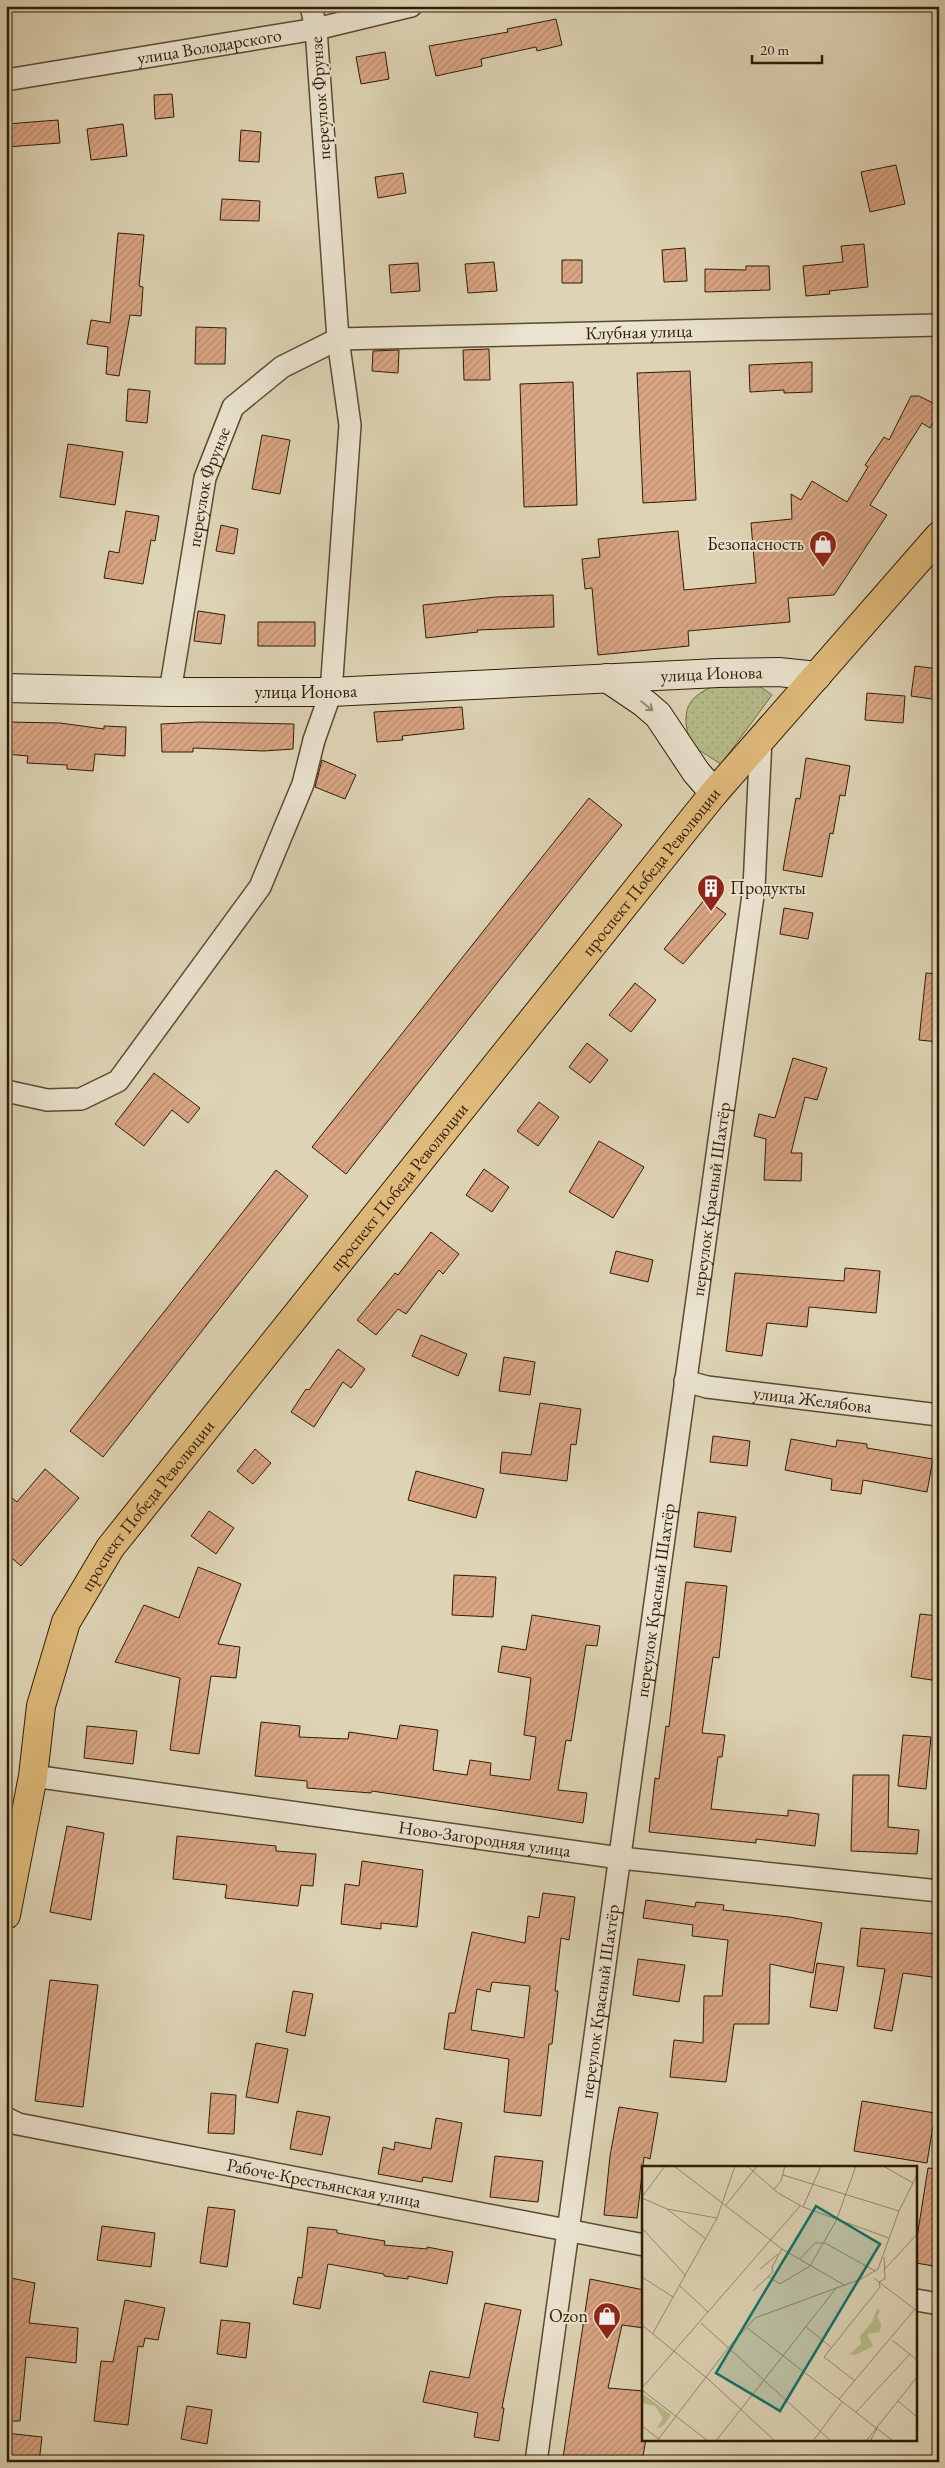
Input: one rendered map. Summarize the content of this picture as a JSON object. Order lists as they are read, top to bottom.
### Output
{
  "streets": {
    "main road": ["улица Ионова", "проспект Победа Революции"],
    "street": [
      "улица Володарского",
      "переулок Фрунзе",
      "Клубная улица",
      "переулок Красный Шахтёр",
      "улица Желябова",
      "Ново-Загородняя улица",
      "Рабоче-Крестьянская улица"
    ]
  },
  "crossings": [
    ["улица Володарского", "переулок Фрунзе"],
    ["переулок Фрунзе", "Клубная улица"],
    ["переулок Фрунзе", "улица Ионова"],
    ["улица Ионова", "проспект Победа Революции"],
    ["проспект Победа Революции", "переулок Красный Шахтёр"],
    ["проспект Победа Революции", "Ново-Загородняя улица"],
    ["переулок Красный Шахтёр", "улица Желябова"],
    ["переулок Красный Шахтёр", "Ново-Загородняя улица"],
    ["переулок Красный Шахтёр", "Рабоче-Крестьянская улица"]
  ],
  "places": {
    "shop": ["Безопасность", "Ozon"],
    "building": ["Продукты"]
  },
  "scale_bar": "20 m"
}
